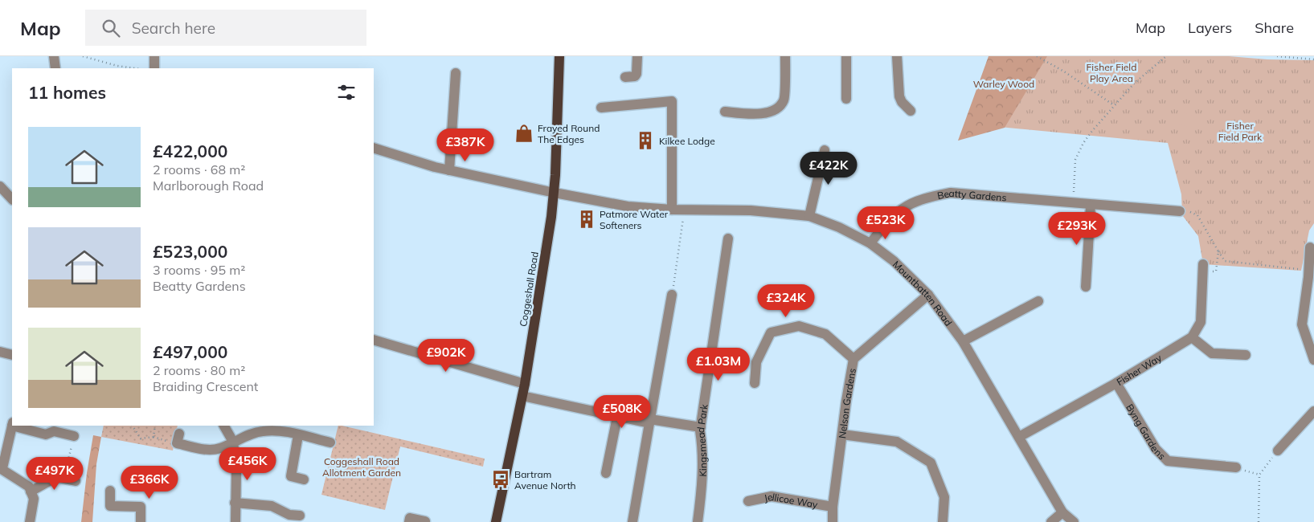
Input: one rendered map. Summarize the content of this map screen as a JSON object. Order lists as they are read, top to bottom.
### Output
{
  "streets": {
    "main road": ["Coggeshall Road"],
    "street": [
      "Beatty Gardens",
      "Mountbatten Road",
      "Fisher Way",
      "Nelson Gardens",
      "Byng Gardens",
      "Kingsmead Park",
      "Jellicoe Way"
    ]
  },
  "crossings": [
    ["Beatty Gardens", "Mountbatten Road"],
    ["Coggeshall Road", "Mountbatten Road"],
    ["Mountbatten Road", "Fisher Way"],
    ["Mountbatten Road", "Nelson Gardens"],
    ["Fisher Way", "Byng Gardens"],
    ["Nelson Gardens", "Jellicoe Way"]
  ],
  "parks": [
    "Fisher Field Play Area",
    "Warley Wood",
    "Fisher Field Park",
    "Coggeshall Road Allotment Garden"
  ],
  "places": {
    "shop": ["Frayed Round The Edges"],
    "building": ["Kilkee Lodge", "Patmore Water Softeners"],
    "bus stop": ["Bartram Avenue North"]
  },
  "page": {
    "header": "Map",
    "search": "Search here",
    "nav": ["Map", "Layers", "Share"],
    "heading": "11 homes",
    "list": [
      {
        "name": "£422,000",
        "note": "2 rooms · 68 m² · Marlborough Road"
      },
      {
        "name": "£523,000",
        "note": "3 rooms · 95 m² · Beatty Gardens"
      },
      {
        "name": "£497,000",
        "note": "2 rooms · 80 m² · Braiding Crescent"
      }
    ],
    "price": [
      "£387K",
      "£422K",
      "£523K",
      "£293K",
      "£324K",
      "£902K",
      "£1.03M",
      "£508K",
      "£456K",
      "£497K",
      "£366K"
    ]
  }
}
